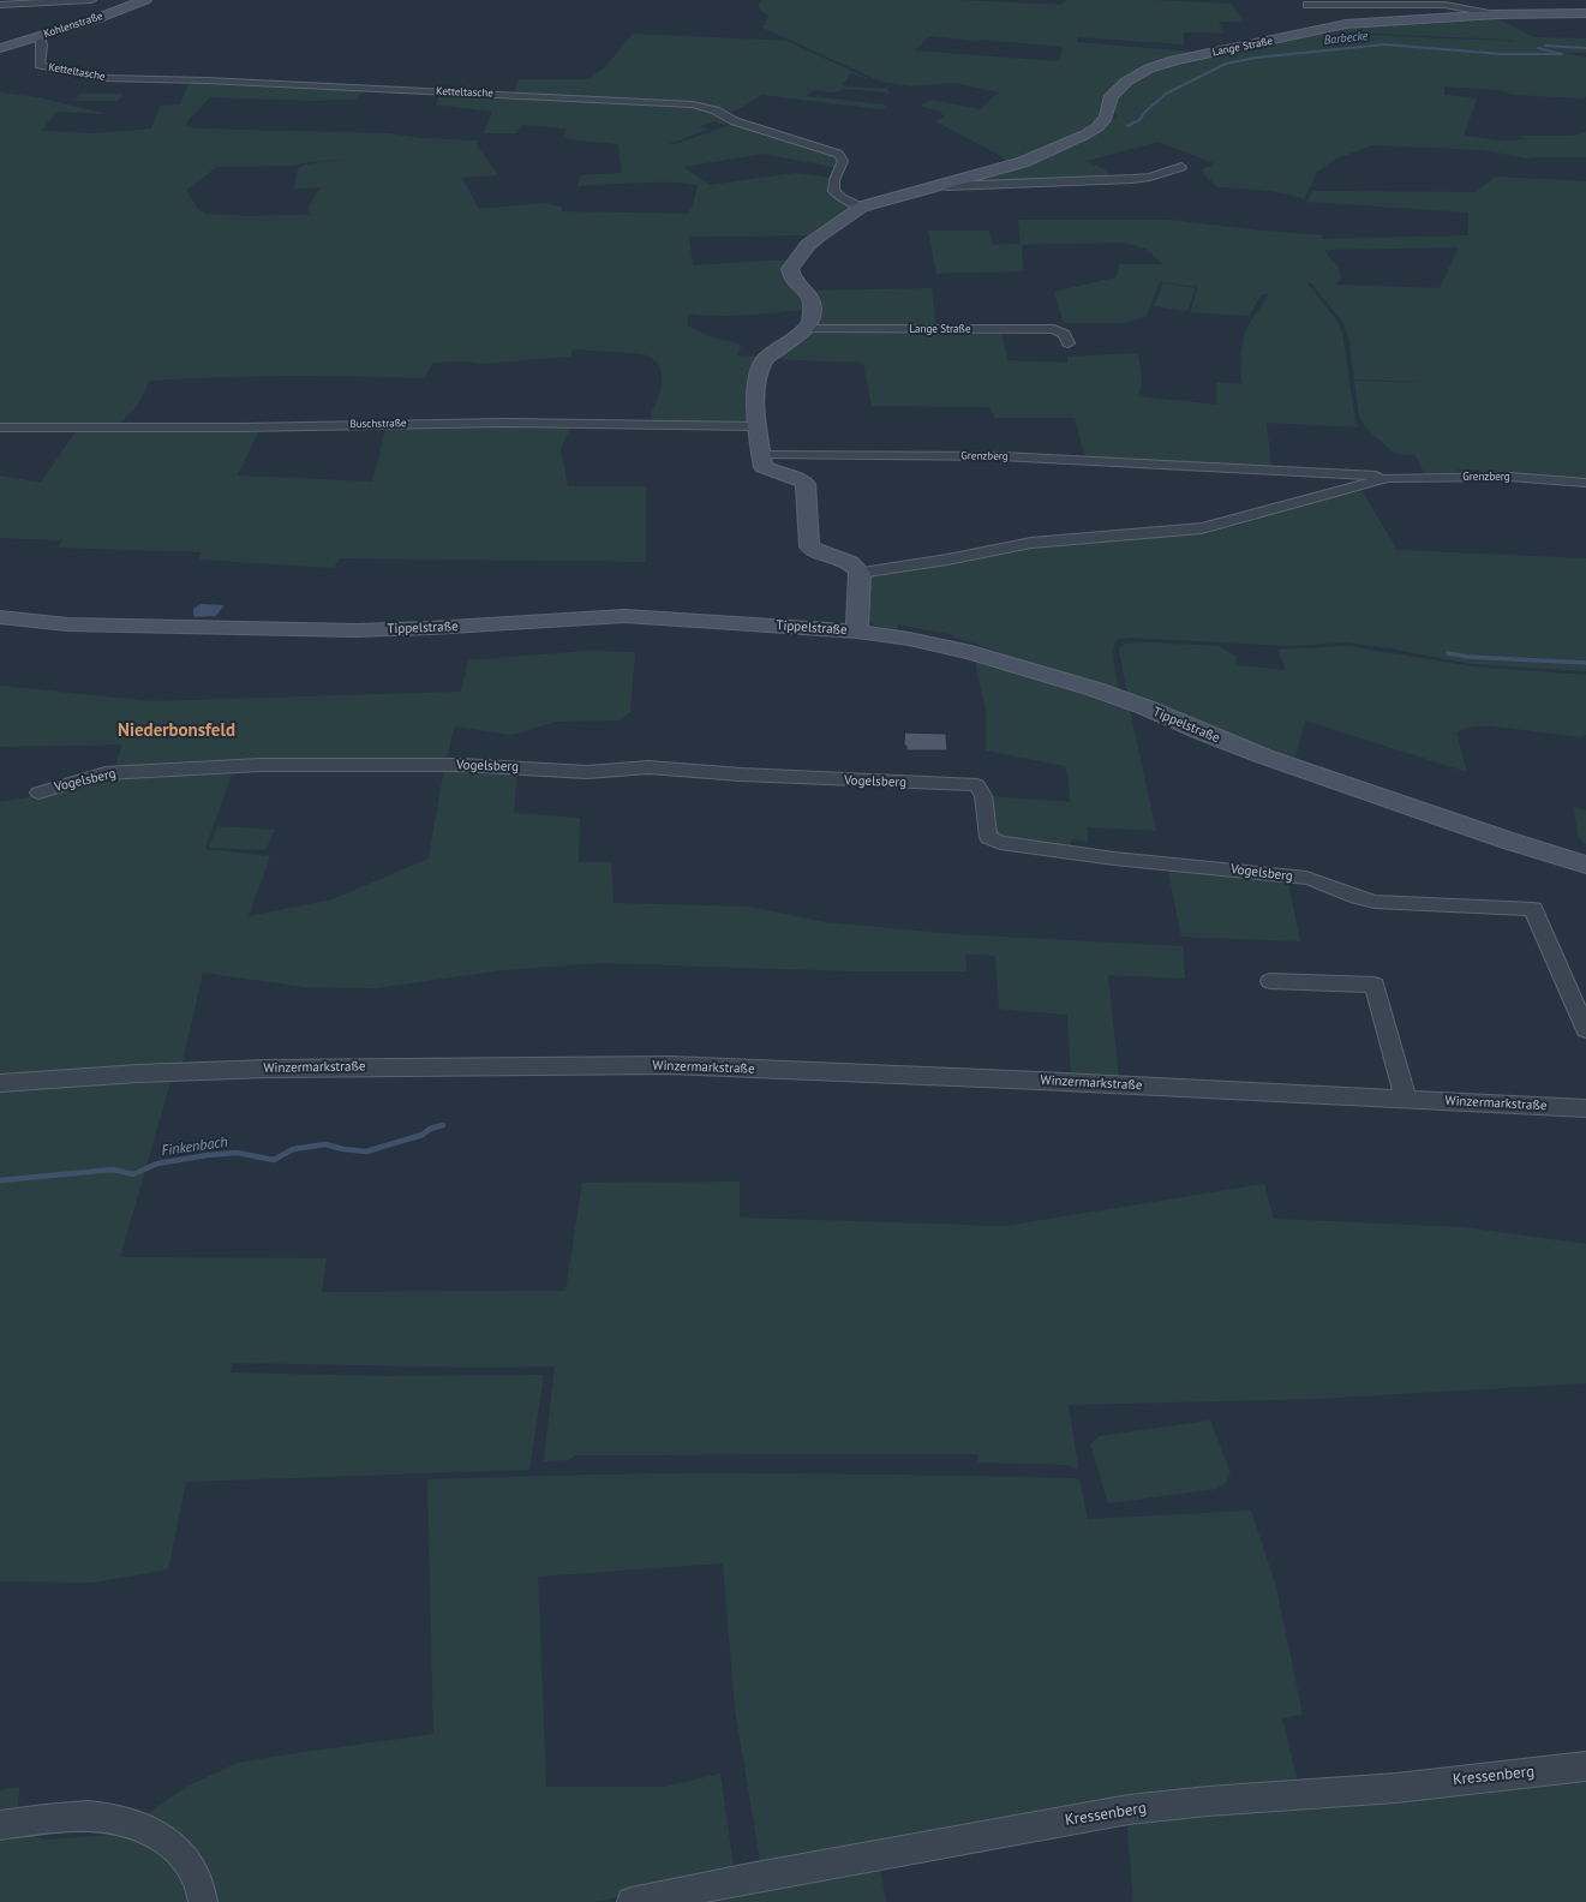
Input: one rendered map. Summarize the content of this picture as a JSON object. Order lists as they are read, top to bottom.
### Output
{
  "streets": {
    "street": [
      "Kohlenstraße",
      "Lange Straße",
      "Ketteltasche",
      "Buschstraße",
      "Grenzberg",
      "Tippelstraße",
      "Vogelsberg",
      "Winzermarkstraße",
      "Kressenberg"
    ]
  },
  "crossings": [
    ["Kohlenstraße", "Ketteltasche"],
    ["Lange Straße", "Ketteltasche"]
  ],
  "districts": ["Niederbonsfeld"],
  "water": ["Barbecke", "Finkenbach"]
}
